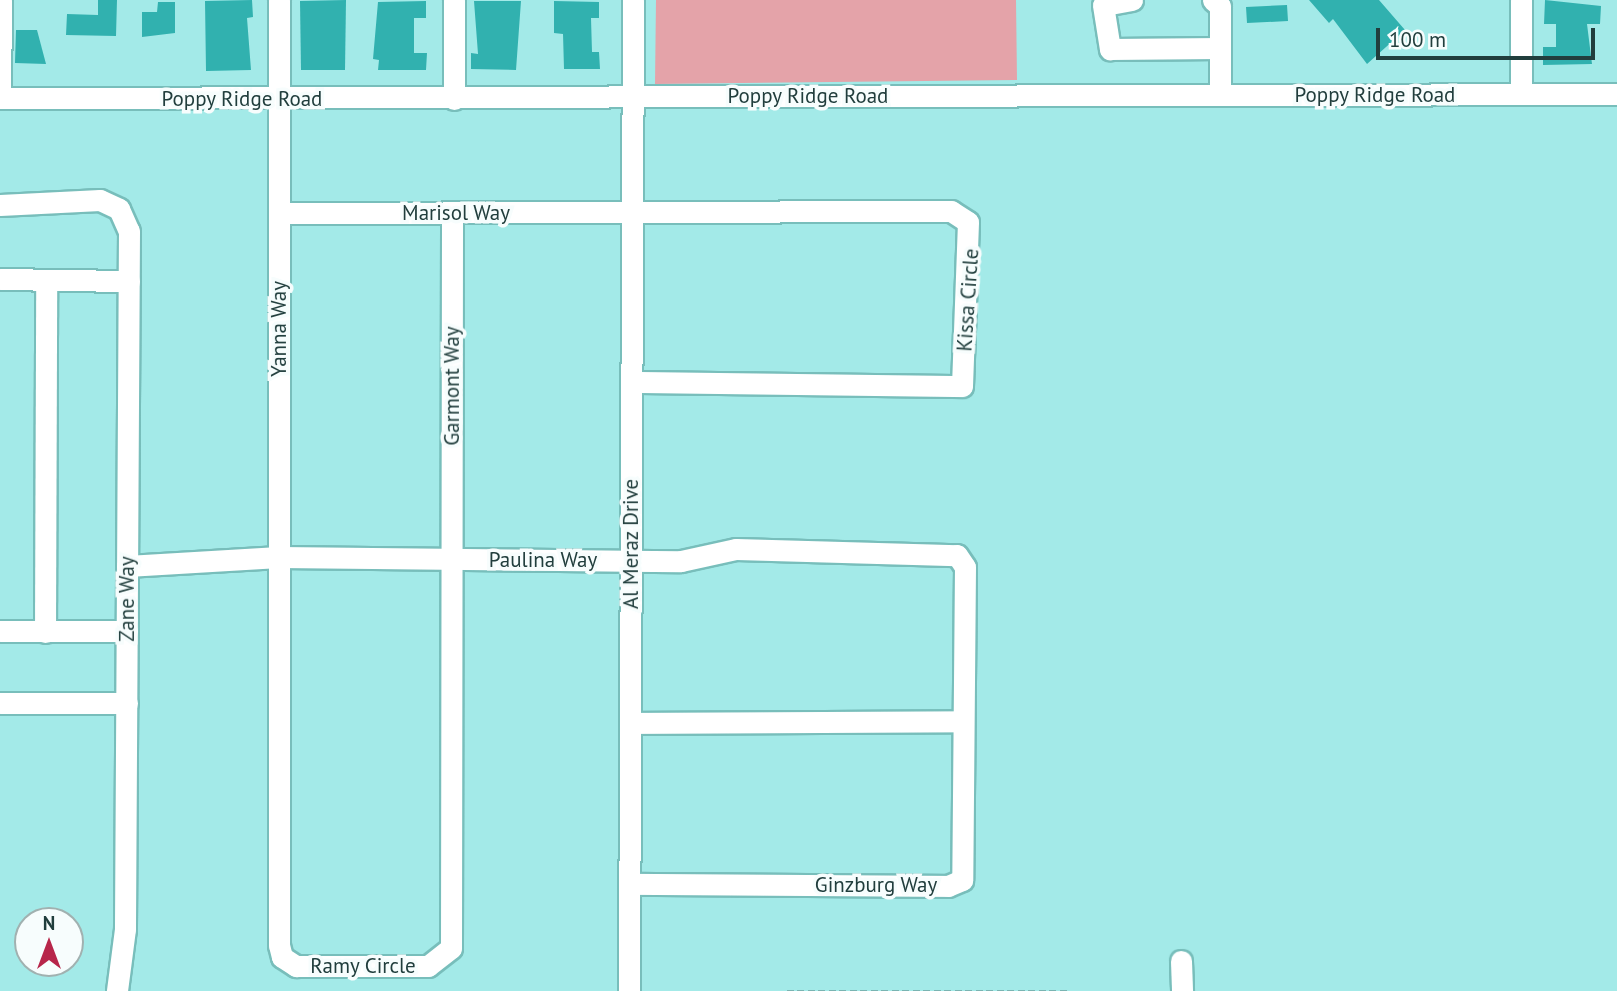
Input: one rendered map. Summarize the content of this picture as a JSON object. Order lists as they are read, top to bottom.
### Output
{
  "streets": {
    "street": [
      "Poppy Ridge Road",
      "Marisol Way",
      "Kissa Circle",
      "Yanna Way",
      "Garmont Way",
      "Al Meraz Drive",
      "Paulina Way",
      "Zane Way",
      "Ginzburg Way",
      "Ramy Circle"
    ]
  },
  "crossings": [
    ["Poppy Ridge Road", "Yanna Way"],
    ["Poppy Ridge Road", "Al Meraz Drive"],
    ["Marisol Way", "Kissa Circle"],
    ["Marisol Way", "Yanna Way"],
    ["Marisol Way", "Garmont Way"],
    ["Marisol Way", "Al Meraz Drive"],
    ["Kissa Circle", "Al Meraz Drive"],
    ["Yanna Way", "Paulina Way"],
    ["Yanna Way", "Ramy Circle"],
    ["Garmont Way", "Paulina Way"],
    ["Garmont Way", "Ramy Circle"],
    ["Al Meraz Drive", "Paulina Way"],
    ["Al Meraz Drive", "Ginzburg Way"],
    ["Paulina Way", "Zane Way"],
    ["Paulina Way", "Ginzburg Way"],
    ["Paulina Way", "Ramy Circle"]
  ],
  "scale_bar": "100 m",
  "north": "top"
}
